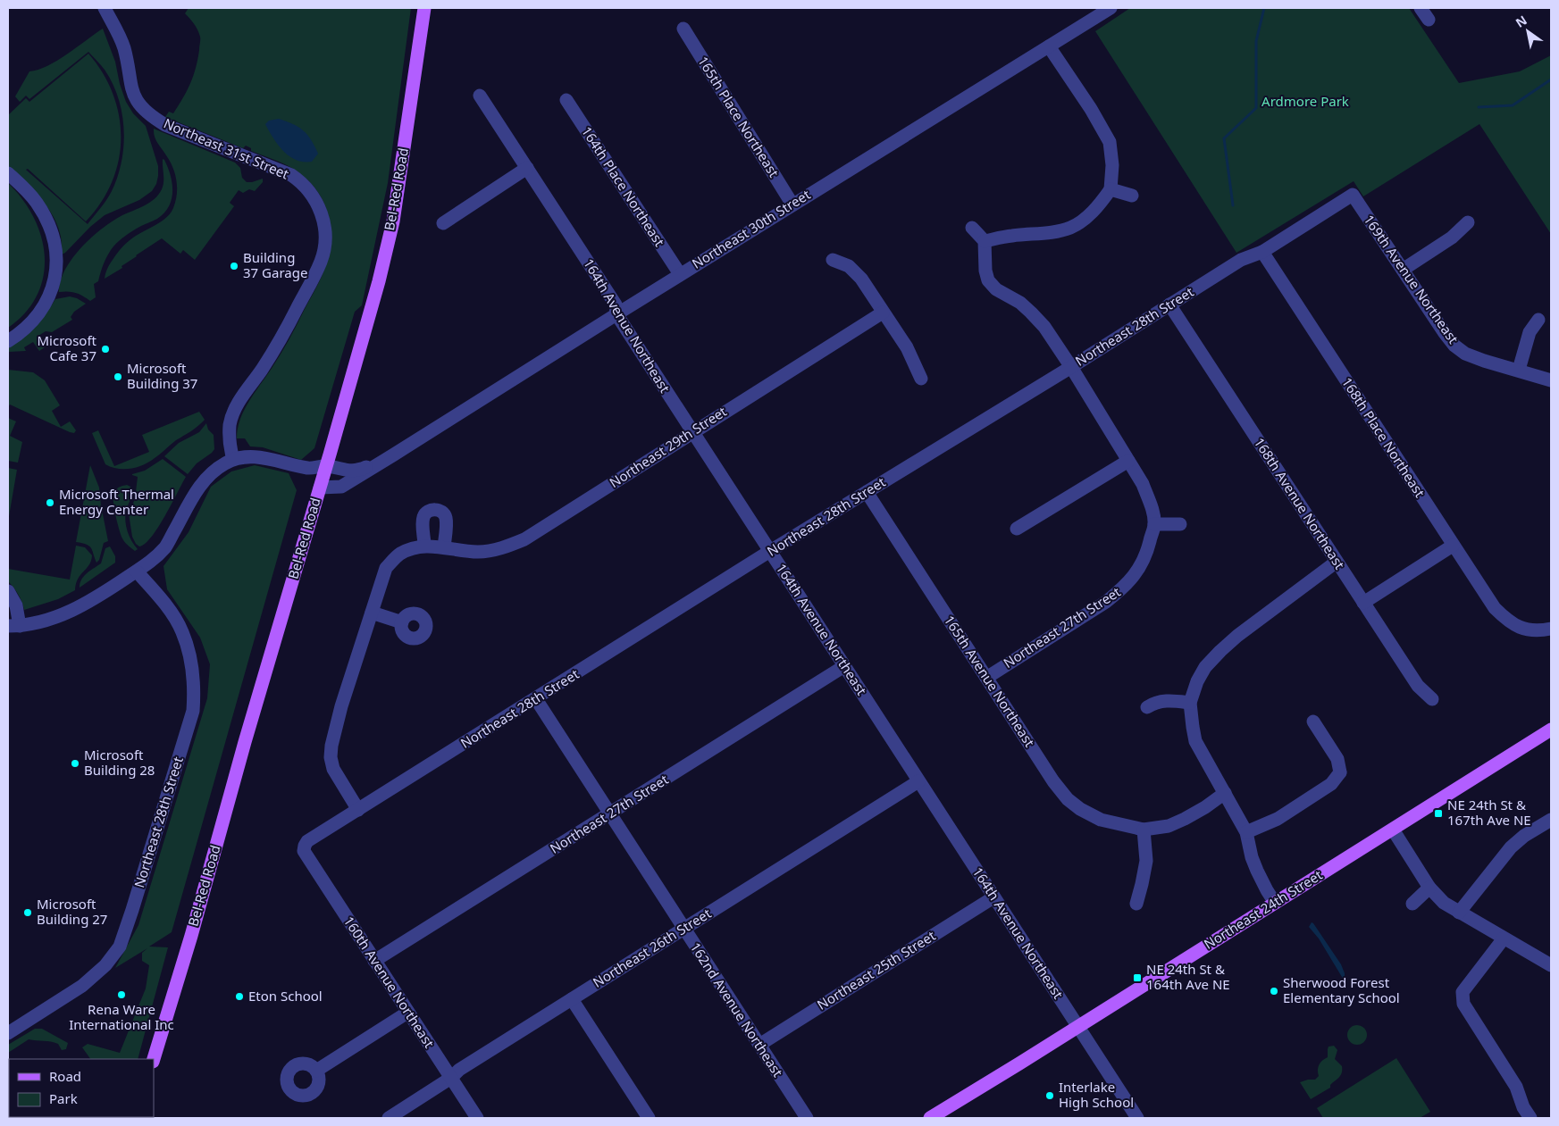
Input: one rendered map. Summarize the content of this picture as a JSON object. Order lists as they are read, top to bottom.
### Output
{
  "streets": {
    "main road": ["Bel-Red Road", "Northeast 24th Street"],
    "street": [
      "165th Place Northeast",
      "Northeast 31st Street",
      "164th Place Northeast",
      "Northeast 30th Street",
      "169th Avenue Northeast",
      "164th Avenue Northeast",
      "Northeast 28th Street",
      "168th Place Northeast",
      "Northeast 29th Street",
      "168th Avenue Northeast",
      "Northeast 27th Street",
      "165th Avenue Northeast",
      "Northeast 26th Street",
      "Northeast 25th Street",
      "160th Avenue Northeast",
      "162nd Avenue Northeast"
    ]
  },
  "crossings": [
    ["165th Place Northeast", "Northeast 30th Street"],
    ["Northeast 31st Street", "Northeast 30th Street"],
    ["164th Place Northeast", "Northeast 30th Street"],
    ["Bel-Red Road", "Northeast 30th Street"],
    ["Northeast 30th Street", "164th Avenue Northeast"],
    ["169th Avenue Northeast", "Northeast 28th Street"],
    ["164th Avenue Northeast", "Northeast 28th Street"],
    ["164th Avenue Northeast", "Northeast 29th Street"],
    ["164th Avenue Northeast", "Northeast 27th Street"],
    ["164th Avenue Northeast", "Northeast 24th Street"],
    ["164th Avenue Northeast", "Northeast 26th Street"],
    ["164th Avenue Northeast", "Northeast 25th Street"],
    ["Northeast 28th Street", "168th Place Northeast"],
    ["Northeast 28th Street", "168th Avenue Northeast"],
    ["Northeast 28th Street", "165th Avenue Northeast"],
    ["Northeast 28th Street", "160th Avenue Northeast"],
    ["Northeast 28th Street", "162nd Avenue Northeast"],
    ["Northeast 27th Street", "165th Avenue Northeast"],
    ["Northeast 27th Street", "160th Avenue Northeast"],
    ["Northeast 27th Street", "162nd Avenue Northeast"],
    ["Northeast 26th Street", "160th Avenue Northeast"],
    ["Northeast 26th Street", "162nd Avenue Northeast"],
    ["Northeast 25th Street", "162nd Avenue Northeast"]
  ],
  "parks": ["Ardmore Park"],
  "places": {
    "other": [
      "Building 37 Garage",
      "Microsoft Cafe 37",
      "Microsoft Building 37",
      "Microsoft Thermal Energy Center",
      "Microsoft Building 28",
      "Microsoft Building 27",
      "Sherwood Forest Elementary School",
      "Rena Ware International Inc",
      "Eton School",
      "Interlake High School"
    ],
    "transit": ["NE 24th St & 167th Ave NE", "NE 24th St & 164th Ave NE"]
  },
  "legend": ["Road", "Park"],
  "north": "top left"
}
